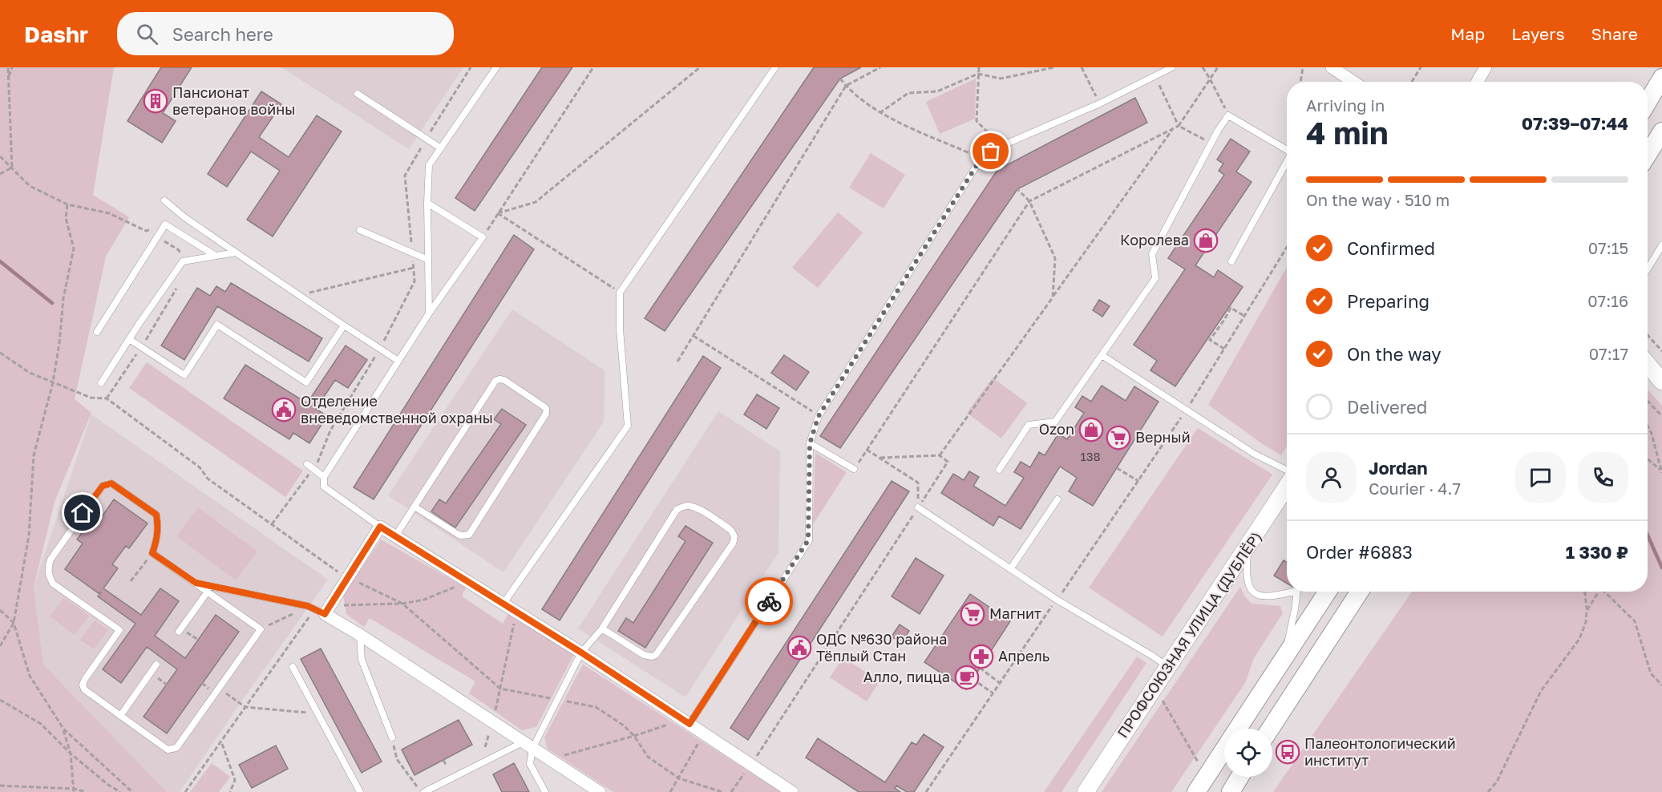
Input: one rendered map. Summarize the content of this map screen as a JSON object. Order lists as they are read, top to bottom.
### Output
{
  "streets": {
    "street": ["ПРОФСОЮЗНАЯ УЛИЦА (ДУБЛЁР)"]
  },
  "places": {
    "building": ["Пансионат ветеранов войны"],
    "shop": ["Королева", "Ozon"],
    "public building": ["Отделение вневедомственной охраны", "ОДС №630 района Тёплый Стан"],
    "supermarket": ["Верный", "Магнит"],
    "pharmacy": ["Апрель"],
    "cafe": ["Алло, пицца"],
    "bus stop": ["Палеонтологический институт"]
  },
  "house_numbers": ["138"],
  "page": {
    "header": "Dashr",
    "search": "Search here",
    "nav": ["Map", "Layers", "Share"],
    "heading": ["4 min", "Arriving in", "07:39–07:44"],
    "panel": [
      "Jordan",
      "Courier · 4.7",
      "Order #6883",
      "1 330 ₽"
    ],
    "bar": "On the way · 510 m",
    "list": [
      ["Confirmed", "07:15"],
      ["Preparing", "07:16"],
      ["On the way", "07:17"],
      "Delivered"
    ]
  }
}
